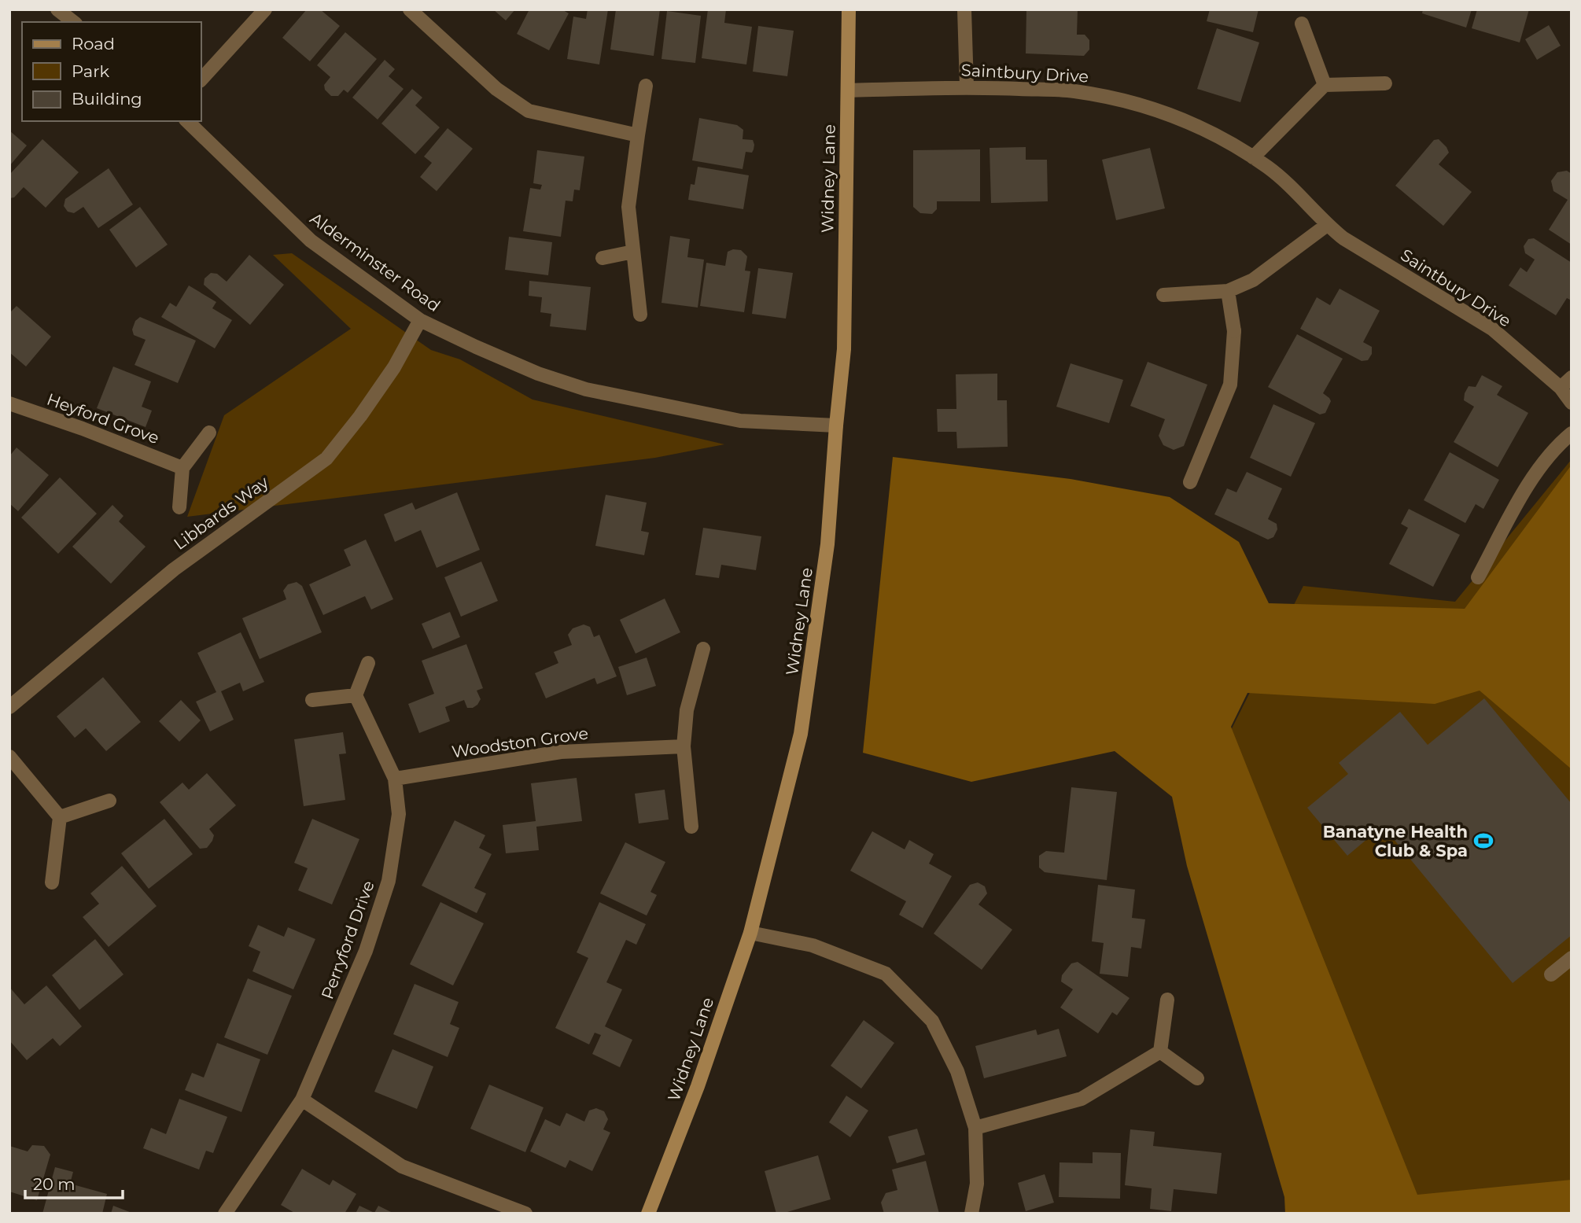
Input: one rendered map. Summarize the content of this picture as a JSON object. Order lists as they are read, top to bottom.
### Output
{
  "streets": {
    "street": [
      "Saintbury Drive",
      "Widney Lane",
      "Alderminster Road",
      "Heyford Grove",
      "Libbards Way",
      "Woodston Grove",
      "Perryford Drive"
    ]
  },
  "crossings": [
    ["Saintbury Drive", "Widney Lane"],
    ["Widney Lane", "Alderminster Road"],
    ["Alderminster Road", "Libbards Way"],
    ["Woodston Grove", "Perryford Drive"]
  ],
  "places": {
    "sports": ["Banatyne Health Club & Spa"]
  },
  "legend": ["Road", "Park", "Building"],
  "scale_bar": "20 m"
}
